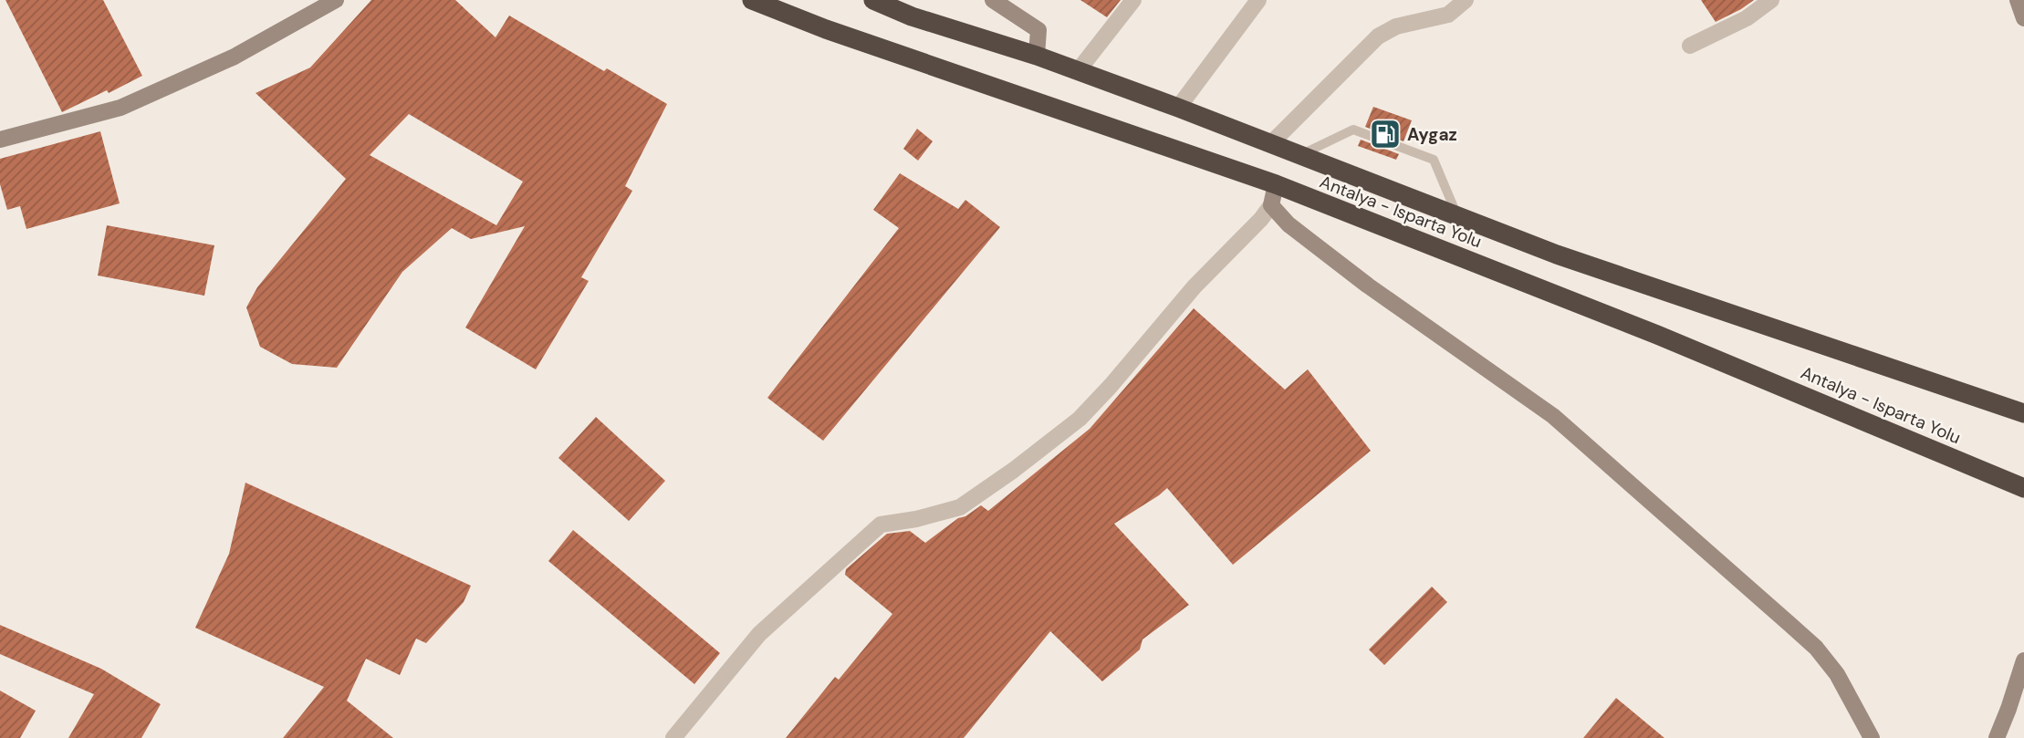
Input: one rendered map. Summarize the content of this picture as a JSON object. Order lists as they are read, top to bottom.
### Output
{
  "streets": {
    "highway": ["Antalya - Isparta Yolu"]
  },
  "places": {
    "fuel station": ["Aygaz"]
  }
}
